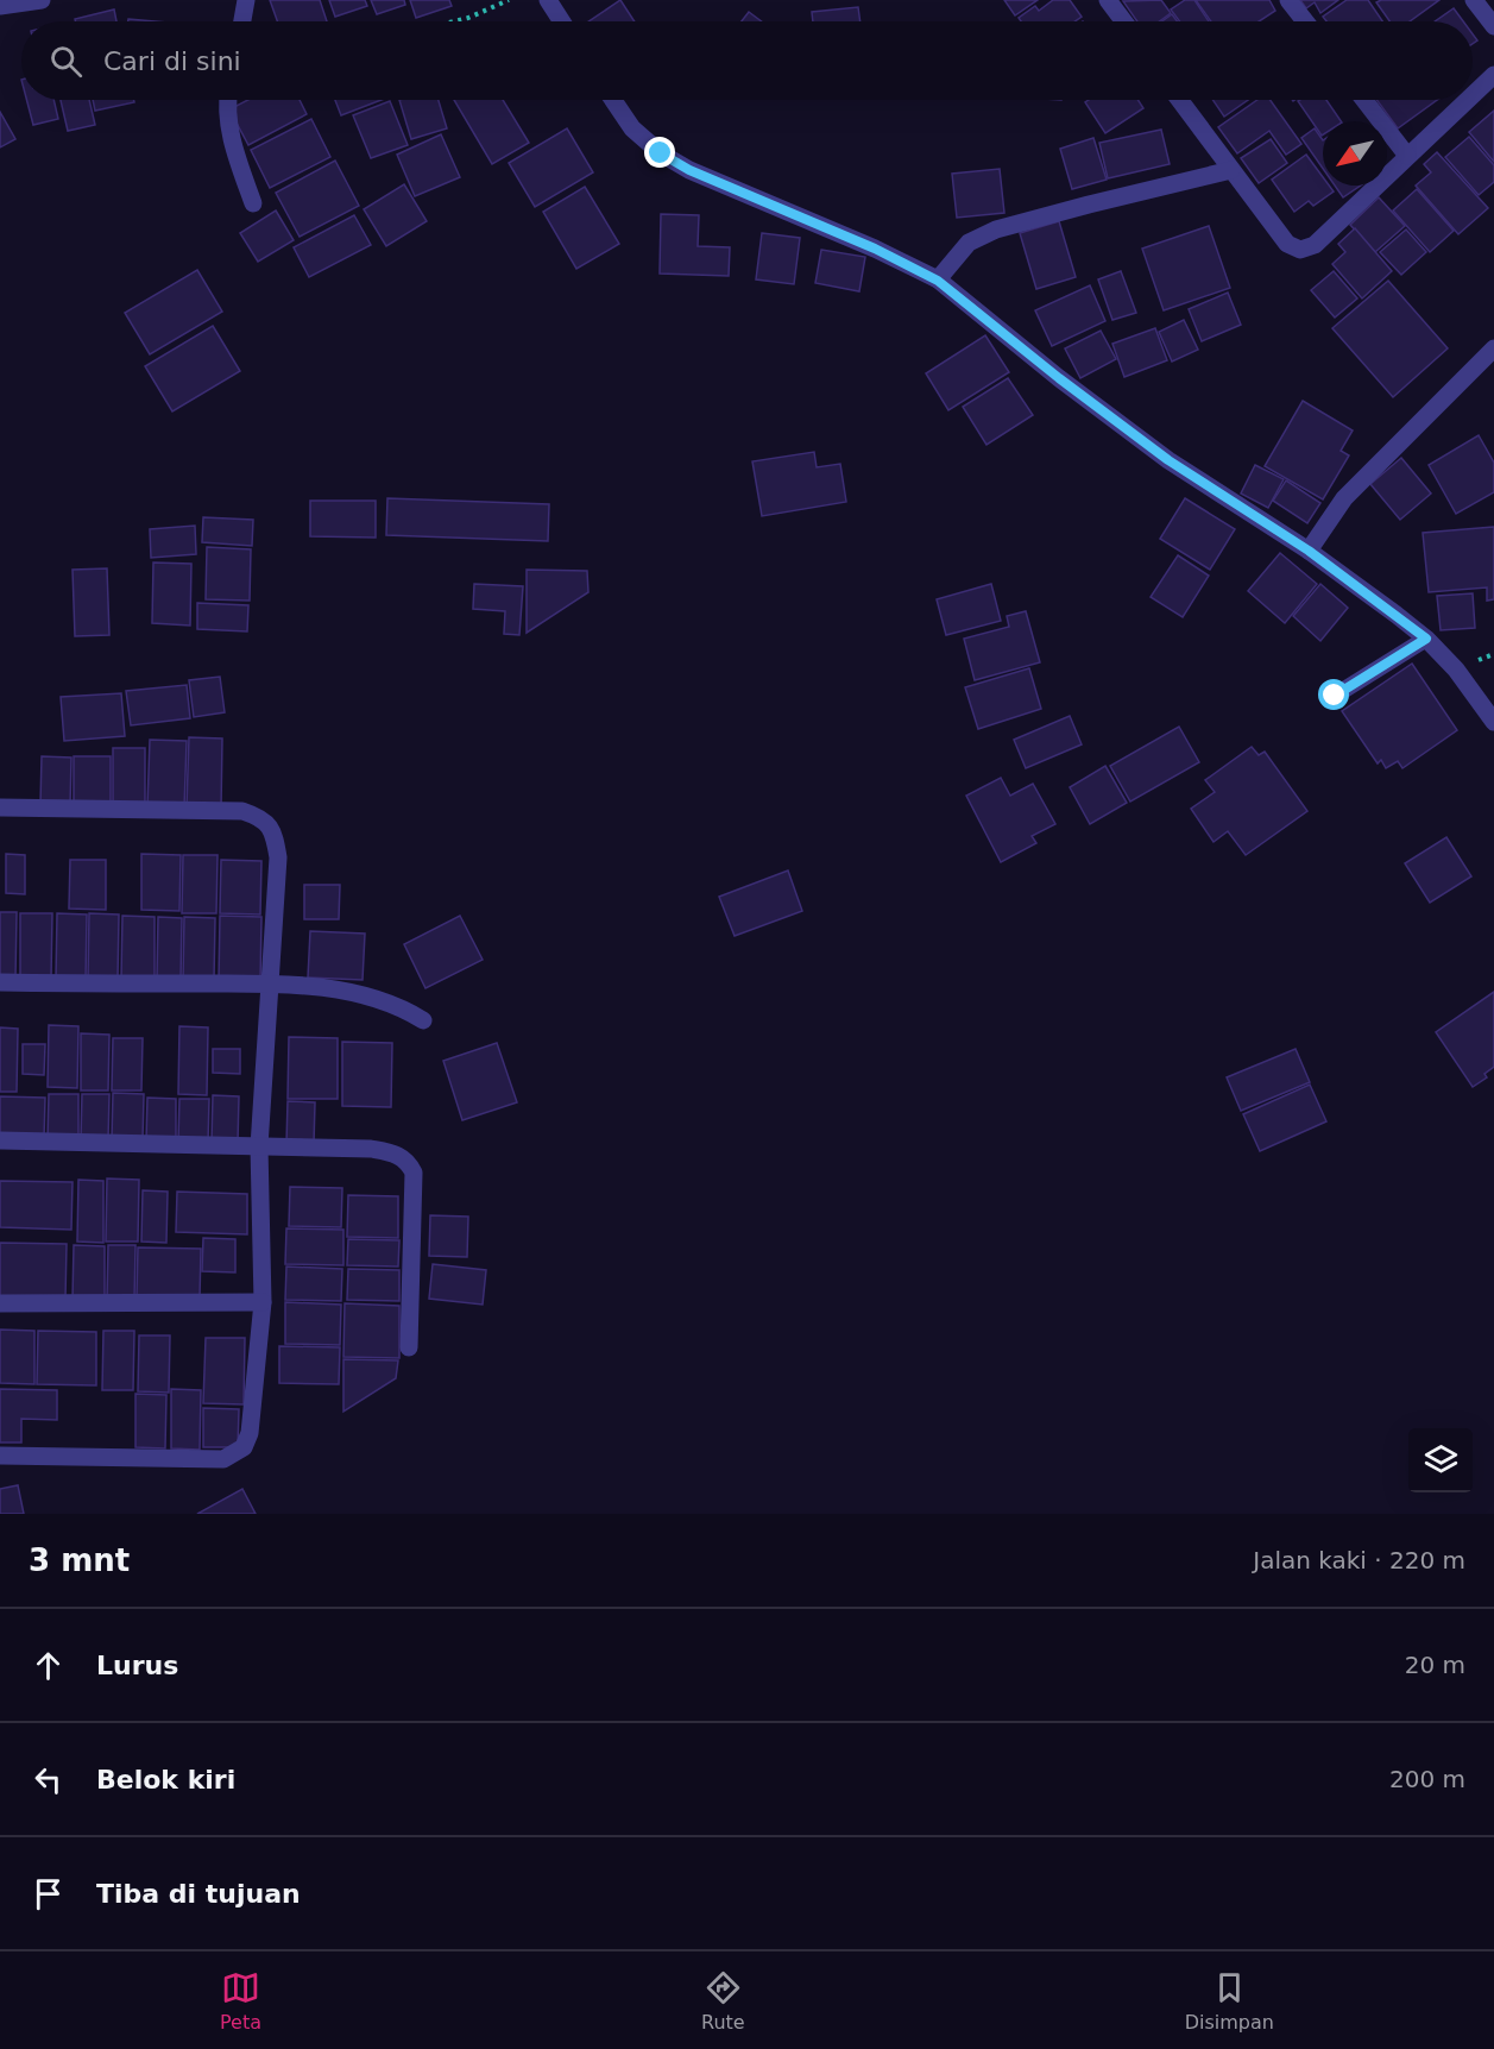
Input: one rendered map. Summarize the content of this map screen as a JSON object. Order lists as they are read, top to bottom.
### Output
{
  "north": "bottom left",
  "page": {
    "search": "Cari di sini",
    "heading": ["3 mnt", "Jalan kaki · 220 m"],
    "list": [
      ["Lurus", "20 m"],
      ["Belok kiri", "200 m"],
      "Tiba di tujuan"
    ],
    "nav": ["Peta", "Rute", "Disimpan"]
  }
}
